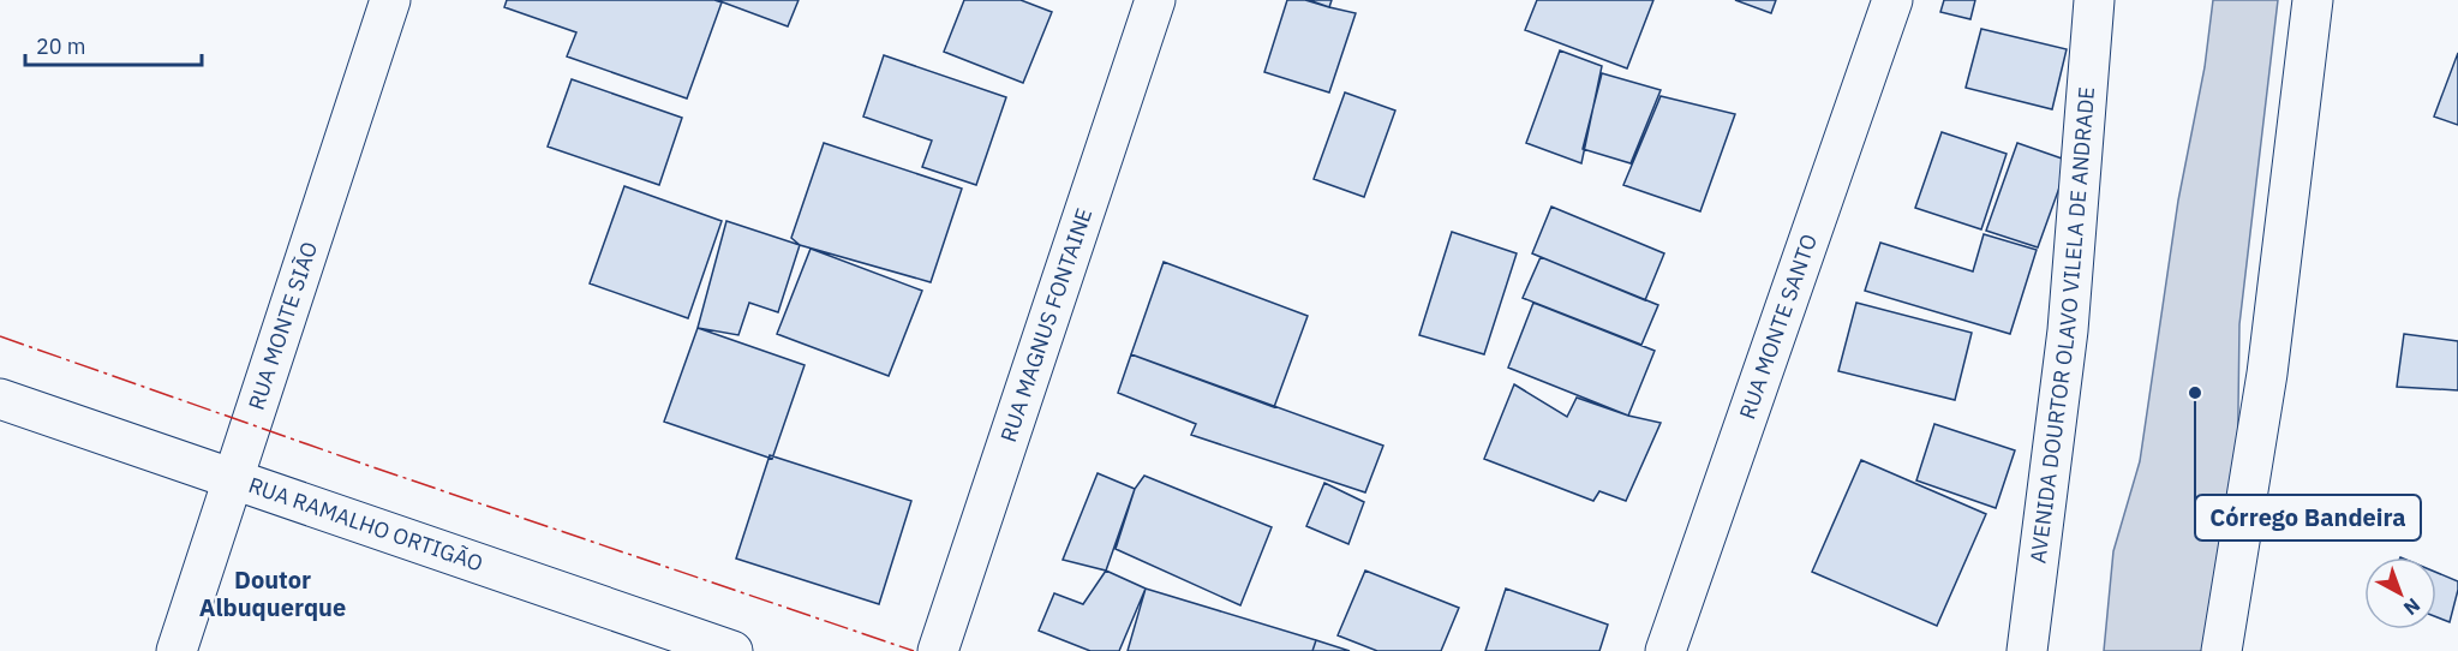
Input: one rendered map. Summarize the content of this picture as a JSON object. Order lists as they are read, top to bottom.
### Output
{
  "streets": {
    "street": [
      "RUA MONTE SIÃO",
      "RUA MAGNUS FONTAINE",
      "RUA MONTE SANTO",
      "AVENIDA DOURTOR OLAVO VILELA DE ANDRADE",
      "RUA RAMALHO ORTIGÃO"
    ]
  },
  "crossings": [
    ["RUA MONTE SIÃO", "RUA RAMALHO ORTIGÃO"]
  ],
  "districts": ["Doutor Albuquerque"],
  "places": ["Córrego Bandeira"],
  "scale_bar": "20 m",
  "north": "bottom right"
}
